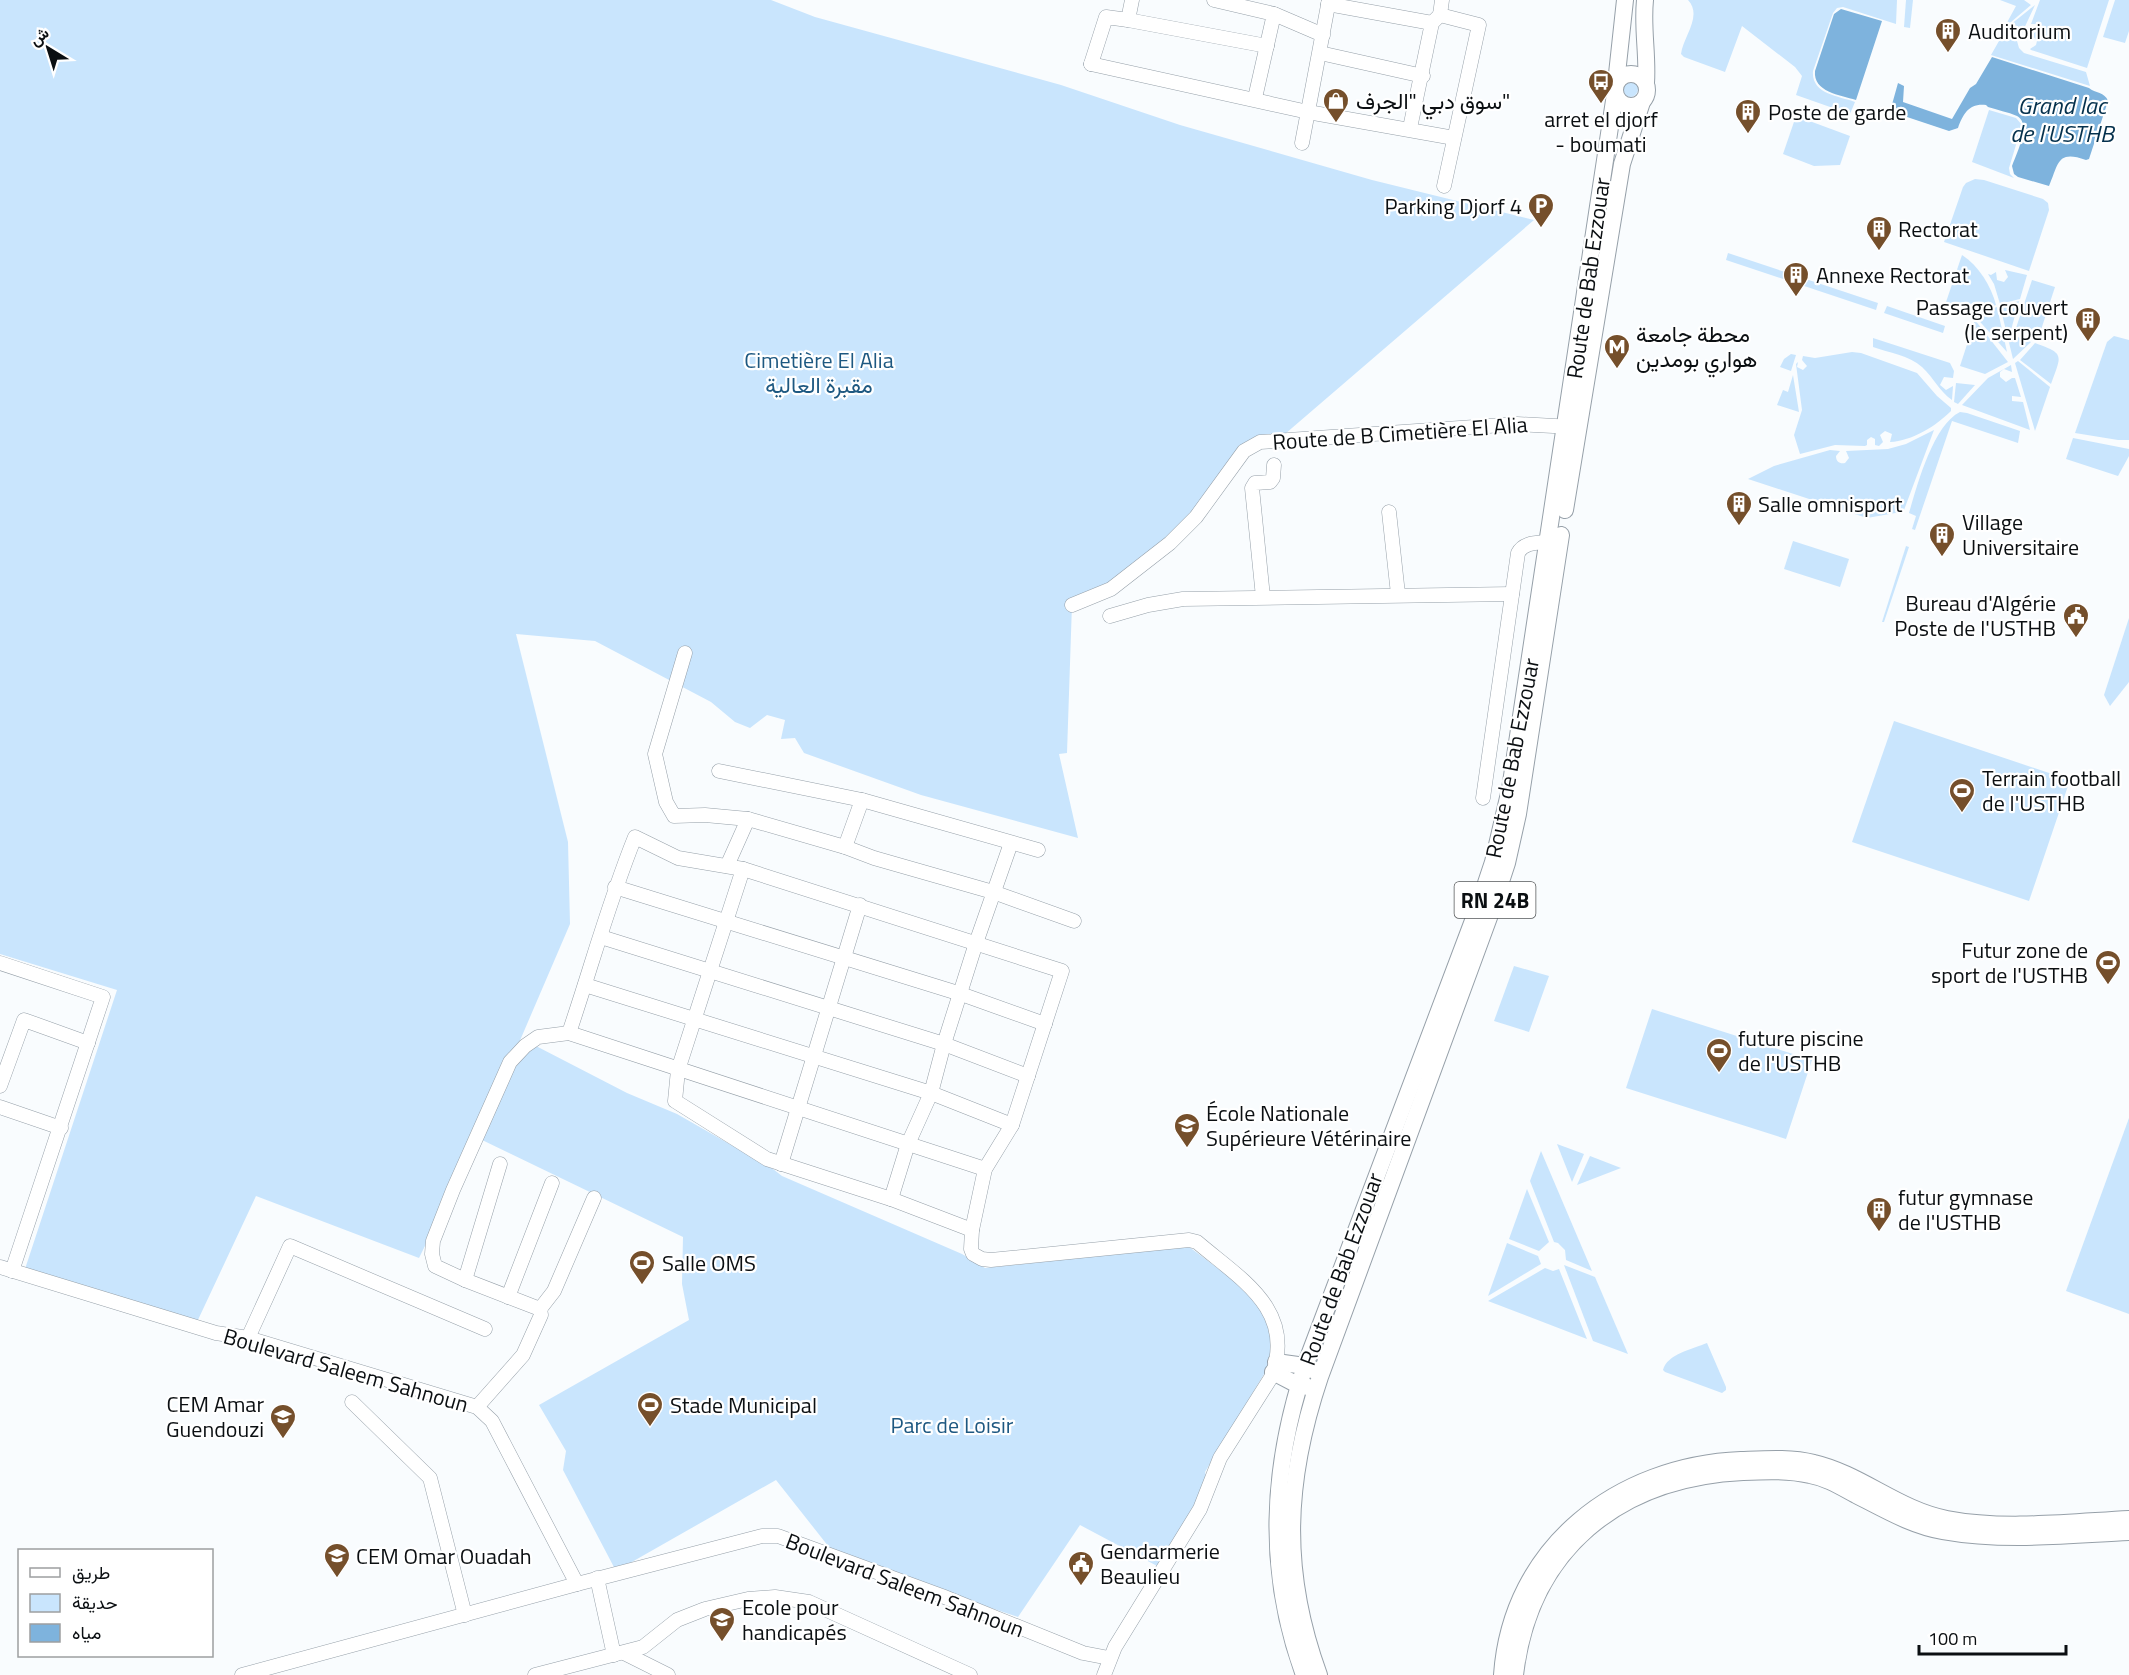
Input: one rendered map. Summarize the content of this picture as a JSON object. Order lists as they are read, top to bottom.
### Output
{
  "streets": {
    "main road": ["Route de Bab Ezzouar", "RN 24B"],
    "street": ["Route de B Cimetière El Alia", "Boulevard Saleem Sahnoun"]
  },
  "crossings": [
    ["Route de Bab Ezzouar", "Route de B Cimetière El Alia"]
  ],
  "water": ["Grand lac de l'USTHB"],
  "parks": ["Cimetière El Alia مقبرة العالية", "Parc de Loisir"],
  "places": {
    "building": [
      "Auditorium",
      "Poste de garde",
      "Rectorat",
      "Annexe Rectorat",
      "Passage couvert (le serpent)",
      "Salle omnisport",
      "Village Universitaire",
      "futur gymnase de l'USTHB"
    ],
    "bus stop": ["arret el djorf - boumati"],
    "shop": ["سوق دبي \"الجرف\""],
    "parking": ["Parking Djorf 4"],
    "metro station": ["محطة جامعة هواري بومدين"],
    "public building": ["Bureau d'Algérie Poste de l'USTHB", "Gendarmerie Beaulieu"],
    "sports": [
      "Terrain football de l'USTHB",
      "Futur zone de sport de l'USTHB",
      "future piscine de l'USTHB",
      "Salle OMS",
      "Stade Municipal"
    ],
    "school or university": [
      "École Nationale Supérieure Vétérinaire",
      "CEM Amar Guendouzi",
      "CEM Omar Ouadah",
      "Ecole pour handicapés"
    ]
  },
  "legend": ["طريق", "حديقة", "مياه"],
  "scale_bar": "100 m",
  "north": "top left"
}
